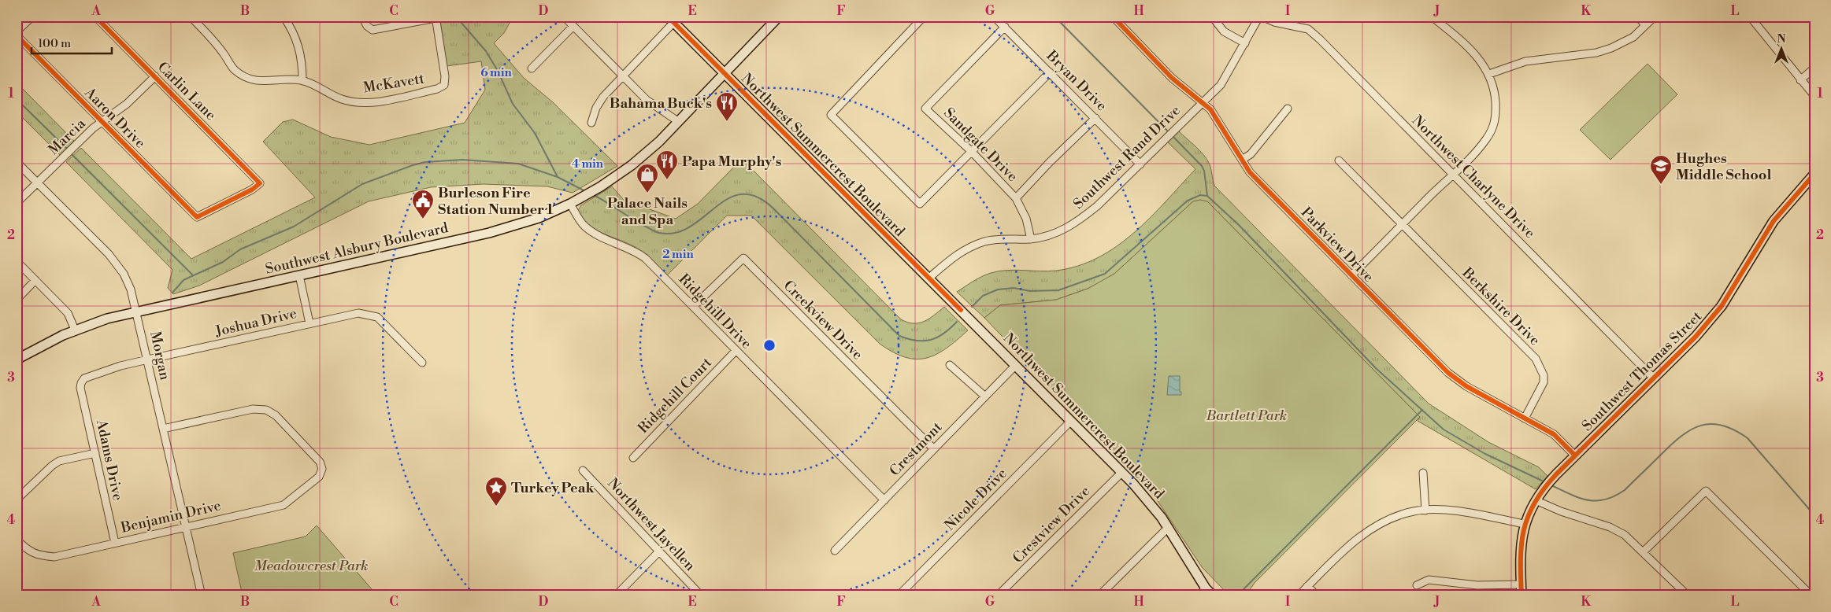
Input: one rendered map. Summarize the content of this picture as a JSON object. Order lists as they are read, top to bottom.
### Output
{
  "streets": {
    "street": [
      "Bryan Drive",
      "McKavett",
      "Carlin Lane",
      "Aaron Drive",
      "Marcia",
      "Sandgate Drive",
      "Northwest Summercrest Boulevard",
      "Southwest Rand Drive",
      "Northwest Charlyne Drive",
      "Parkview Drive",
      "Southwest Alsbury Boulevard",
      "Berkshire Drive",
      "Ridgehill Drive",
      "Creekview Drive",
      "Joshua Drive",
      "Morgan",
      "Southwest Thomas Street",
      "Ridgehill Court",
      "Crestmont",
      "Adams Drive",
      "Nicole Drive",
      "Benjamin Drive",
      "Northwest Jayellen",
      "Crestview Drive"
    ]
  },
  "crossings": [
    ["Bryan Drive", "Sandgate Drive"],
    ["Bryan Drive", "Southwest Rand Drive"],
    ["Carlin Lane", "Aaron Drive"],
    ["Carlin Lane", "Marcia"],
    ["Aaron Drive", "Marcia"],
    ["Marcia", "Morgan"],
    ["Sandgate Drive", "Southwest Rand Drive"],
    ["Northwest Summercrest Boulevard", "Southwest Rand Drive"],
    ["Northwest Summercrest Boulevard", "Southwest Alsbury Boulevard"],
    ["Northwest Summercrest Boulevard", "Crestmont"],
    ["Northwest Summercrest Boulevard", "Nicole Drive"],
    ["Northwest Summercrest Boulevard", "Crestview Drive"],
    ["Southwest Rand Drive", "Northwest Charlyne Drive"],
    ["Southwest Rand Drive", "Parkview Drive"],
    ["Northwest Charlyne Drive", "Southwest Thomas Street"],
    ["Parkview Drive", "Berkshire Drive"],
    ["Parkview Drive", "Southwest Thomas Street"],
    ["Southwest Alsbury Boulevard", "Ridgehill Drive"],
    ["Southwest Alsbury Boulevard", "Morgan"],
    ["Ridgehill Drive", "Creekview Drive"],
    ["Ridgehill Drive", "Ridgehill Court"],
    ["Ridgehill Drive", "Crestmont"],
    ["Creekview Drive", "Crestmont"],
    ["Joshua Drive", "Morgan"],
    ["Joshua Drive", "Adams Drive"],
    ["Morgan", "Benjamin Drive"],
    ["Adams Drive", "Benjamin Drive"]
  ],
  "parks": ["Bartlett Park", "Meadowcrest Park"],
  "places": {
    "restaurant": ["Bahama Buck's", "Papa Murphy's"],
    "school or university": ["Hughes Middle School"],
    "shop": ["Palace Nails and Spa"],
    "public building": ["Burleson Fire Station Number 1"],
    "place": ["Turkey Peak"]
  },
  "scale_bar": "100 m",
  "north": "top",
  "grid": {
    "columns": [
      "A",
      "B",
      "C",
      "D",
      "E",
      "F",
      "G",
      "H",
      "I",
      "J",
      "K",
      "L"
    ],
    "rows": [
      "1",
      "2",
      "3",
      "4"
    ]
  },
  "rings": ["6 min", "4 min", "2 min"]
}
